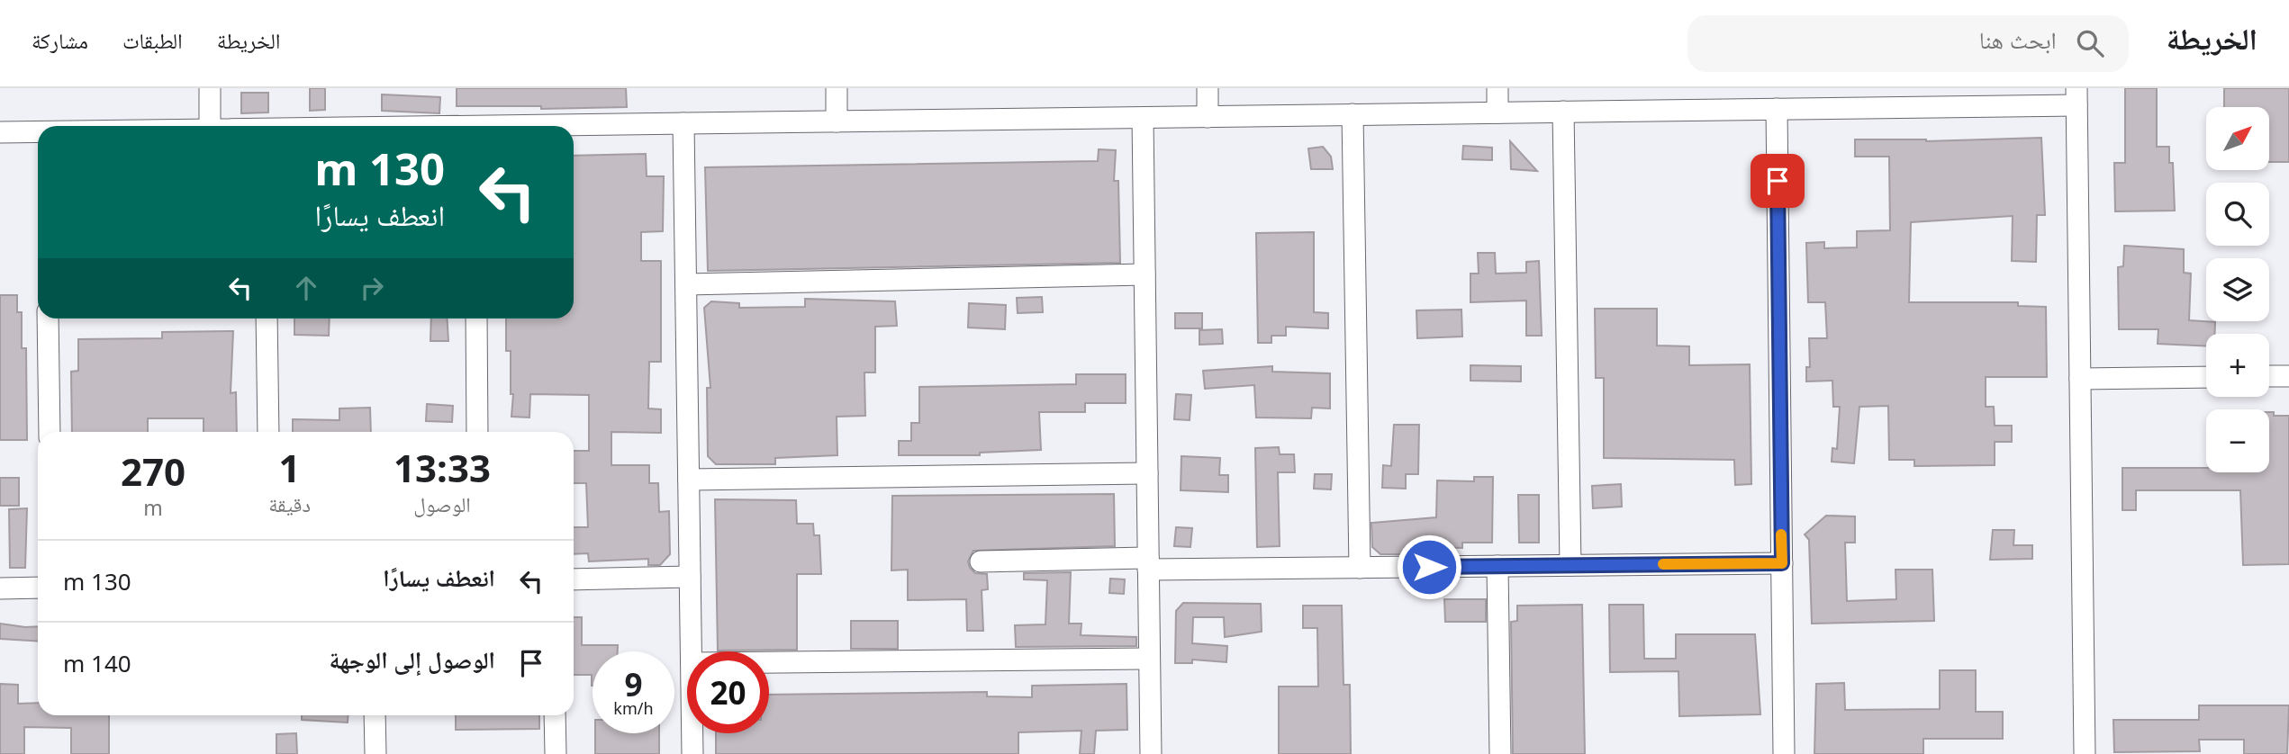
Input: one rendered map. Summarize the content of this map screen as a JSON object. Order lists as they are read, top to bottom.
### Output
{
  "north": "top right",
  "page": {
    "header": "الخريطة",
    "search": "ابحث هنا",
    "nav": ["الخريطة", "الطبقات", "مشاركة"],
    "map_buttons": ["+", "−"],
    "turn": ["130 m", "انعطف يسارًا"],
    "eta": [
      "13:33",
      "الوصول",
      "1",
      "دقيقة",
      "270",
      "m"
    ],
    "list": [
      {
        "name": "انعطف يسارًا",
        "value": "130 m"
      },
      {
        "name": "الوصول إلى الوجهة",
        "value": "140 m"
      }
    ],
    "speed": "9 km/h",
    "limit": "20"
  }
}
